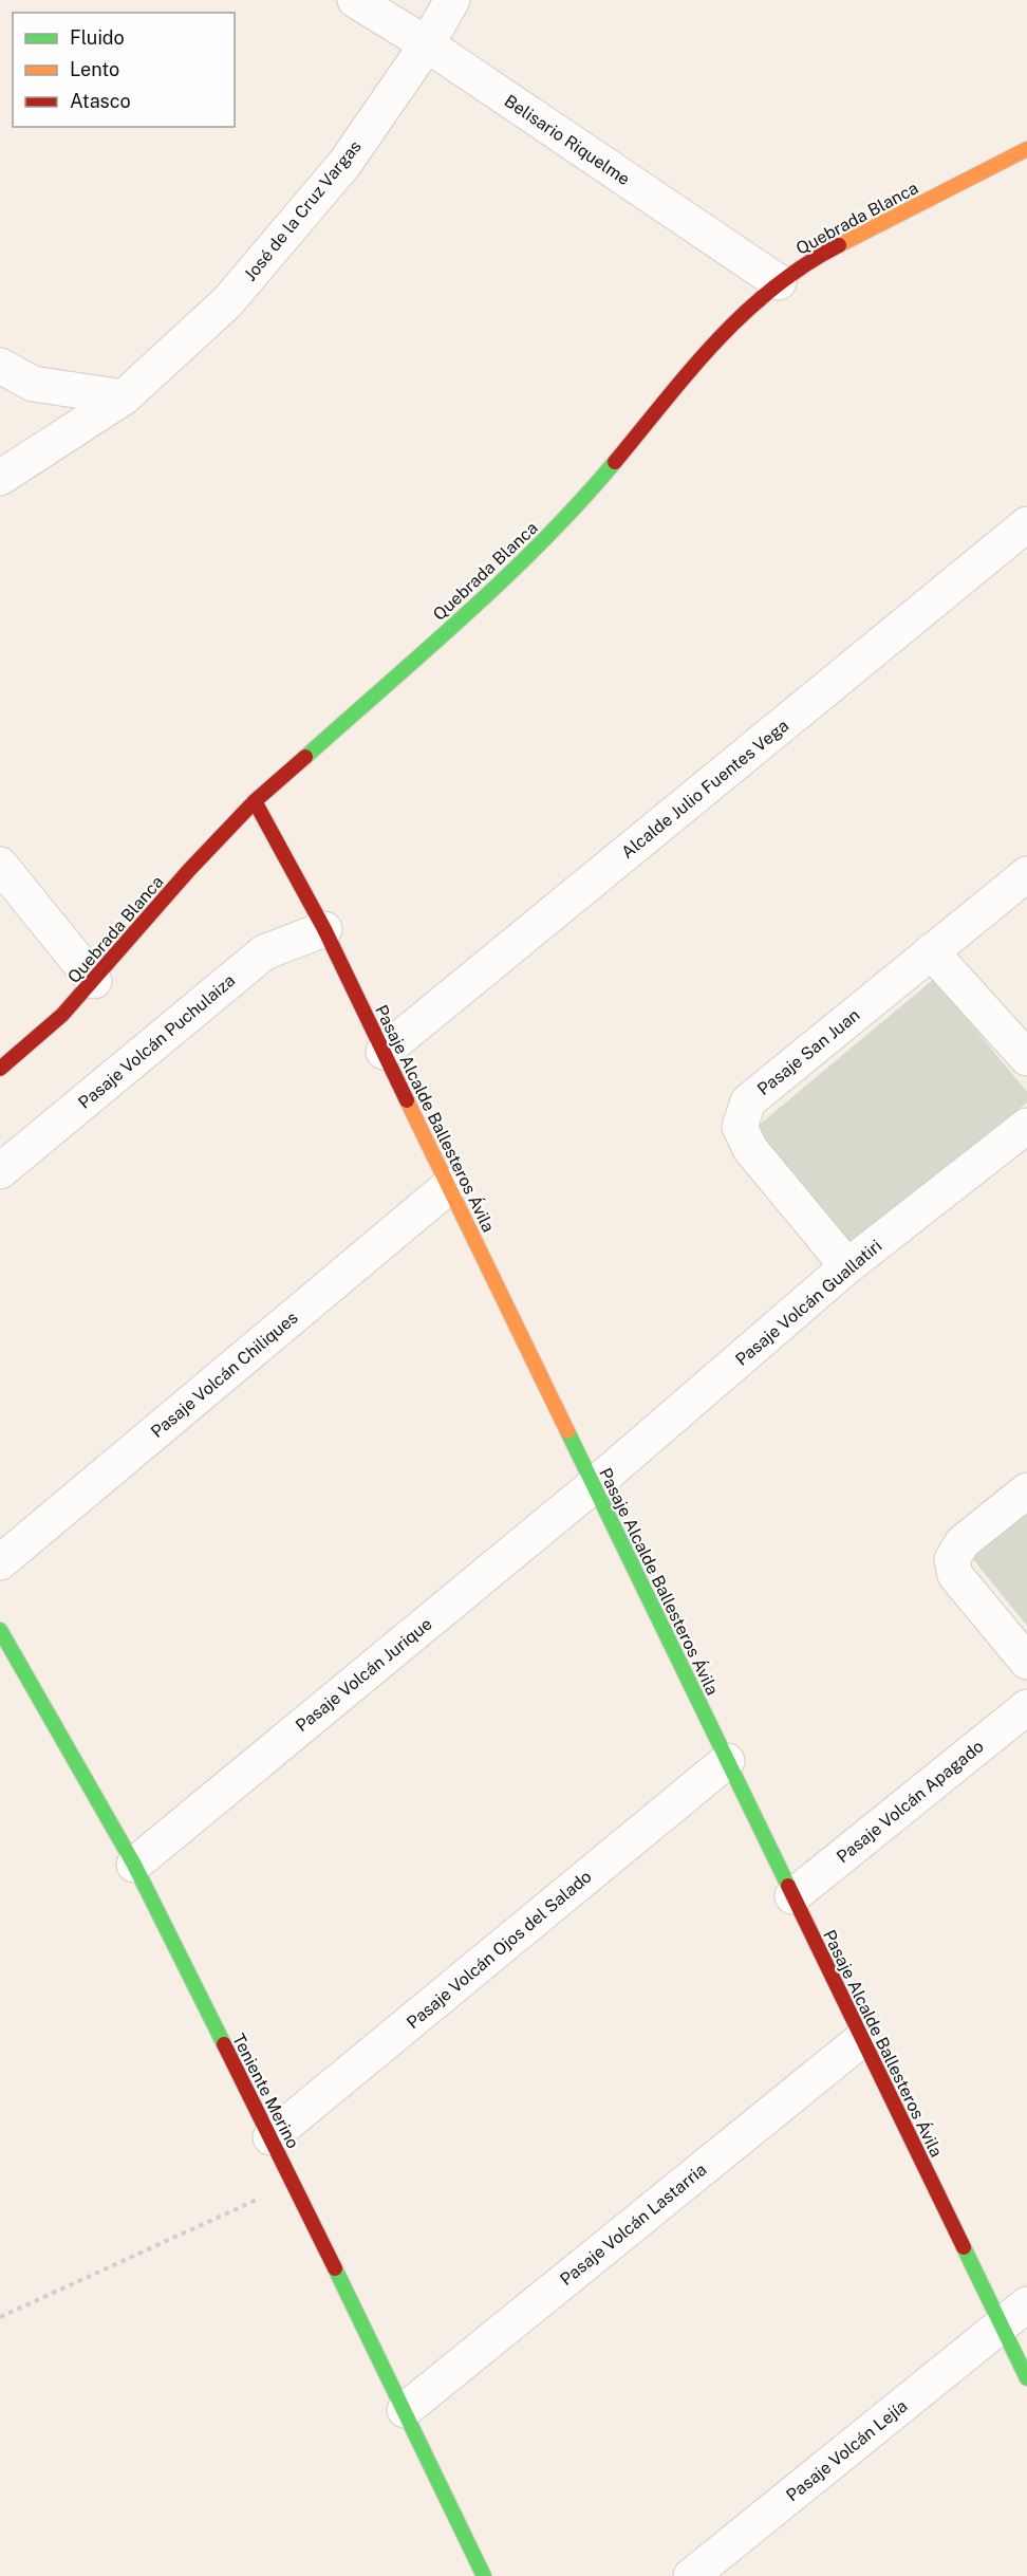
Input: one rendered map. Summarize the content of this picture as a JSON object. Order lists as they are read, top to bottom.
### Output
{
  "streets": {
    "street": [
      "Belisario Riquelme",
      "José de la Cruz Vargas",
      "Quebrada Blanca",
      "Alcalde Julio Fuentes Vega",
      "Pasaje Volcán Puchulaiza",
      "Pasaje San Juan",
      "Pasaje Alcalde Ballesteros Ávila",
      "Pasaje Volcán Guallatiri",
      "Pasaje Volcán Chiliques",
      "Pasaje Volcán Jurique",
      "Pasaje Volcán Apagado",
      "Pasaje Volcán Ojos del Salado",
      "Teniente Merino",
      "Pasaje Volcán Lastarria",
      "Pasaje Volcán Lejía"
    ]
  },
  "crossings": [
    ["Belisario Riquelme", "José de la Cruz Vargas"],
    ["Belisario Riquelme", "Quebrada Blanca"],
    ["Quebrada Blanca", "Pasaje Alcalde Ballesteros Ávila"],
    ["Alcalde Julio Fuentes Vega", "Pasaje Alcalde Ballesteros Ávila"],
    ["Pasaje Volcán Puchulaiza", "Pasaje Alcalde Ballesteros Ávila"],
    ["Pasaje San Juan", "Pasaje Volcán Guallatiri"],
    ["Pasaje Alcalde Ballesteros Ávila", "Pasaje Volcán Guallatiri"],
    ["Pasaje Alcalde Ballesteros Ávila", "Pasaje Volcán Chiliques"],
    ["Pasaje Alcalde Ballesteros Ávila", "Pasaje Volcán Jurique"],
    ["Pasaje Alcalde Ballesteros Ávila", "Pasaje Volcán Apagado"],
    ["Pasaje Alcalde Ballesteros Ávila", "Pasaje Volcán Ojos del Salado"],
    ["Pasaje Alcalde Ballesteros Ávila", "Pasaje Volcán Lastarria"],
    ["Pasaje Alcalde Ballesteros Ávila", "Pasaje Volcán Lejía"],
    ["Pasaje Volcán Guallatiri", "Pasaje Volcán Jurique"],
    ["Pasaje Volcán Jurique", "Teniente Merino"],
    ["Pasaje Volcán Ojos del Salado", "Teniente Merino"],
    ["Teniente Merino", "Pasaje Volcán Lastarria"]
  ],
  "legend": ["Fluido", "Lento", "Atasco"]
}
